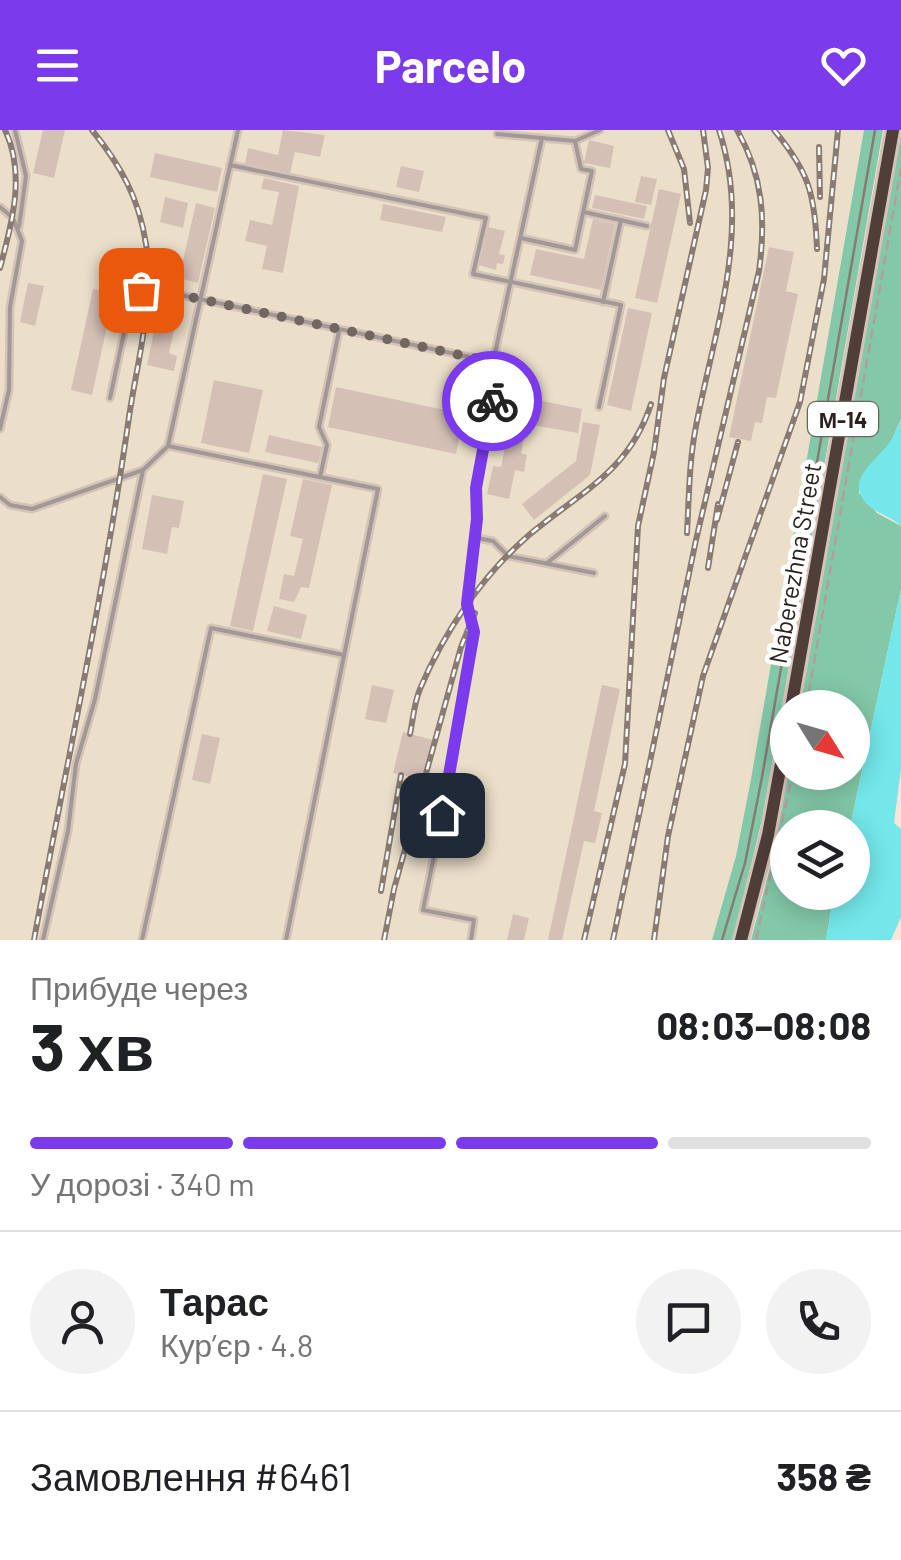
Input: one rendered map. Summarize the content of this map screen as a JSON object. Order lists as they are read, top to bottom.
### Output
{
  "streets": {
    "highway": ["М-14", "Naberezhna Street"]
  },
  "north": "bottom right",
  "page": {
    "header": "Parcelo",
    "heading": ["3 хв", "Прибуде через", "08:03–08:08"],
    "panel": [
      "Тарас",
      "Кур’єр · 4.8",
      "Замовлення #6461",
      "358 ₴"
    ],
    "bar": "У дорозі · 340 m"
  }
}
